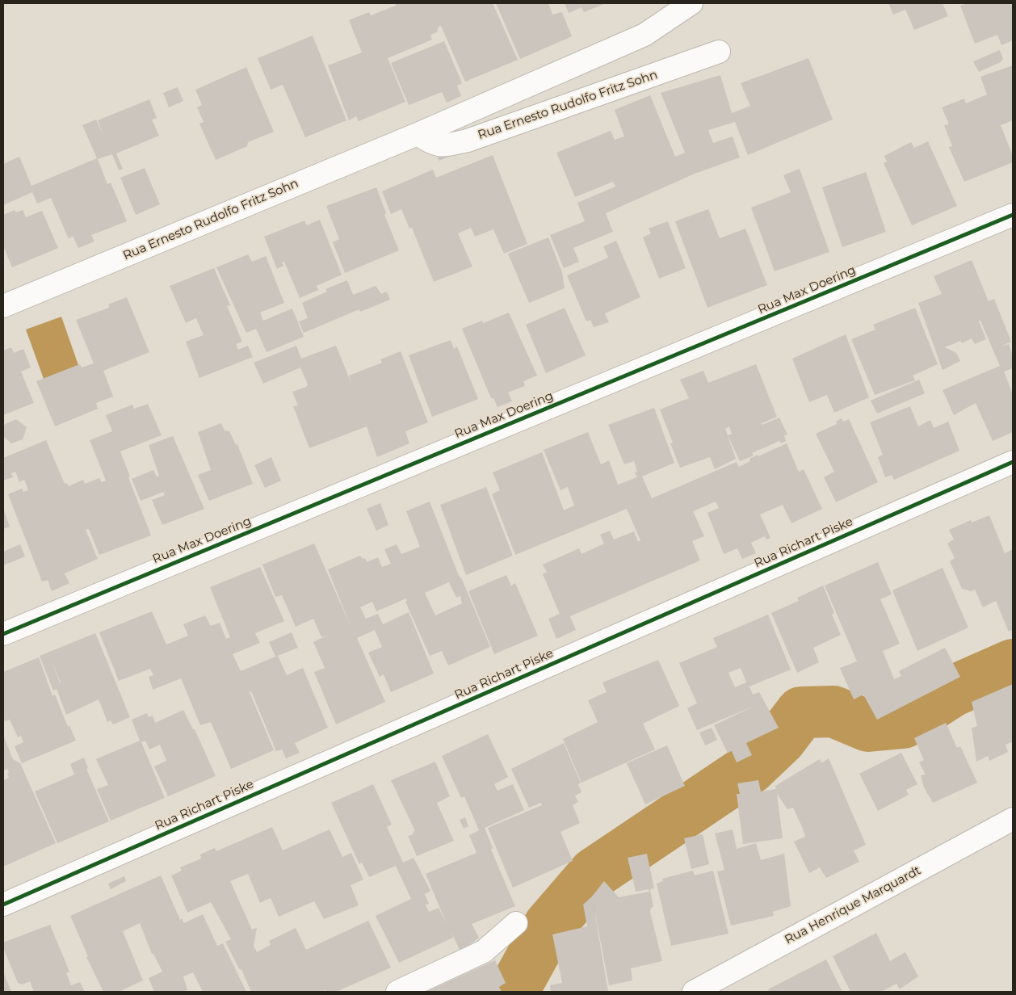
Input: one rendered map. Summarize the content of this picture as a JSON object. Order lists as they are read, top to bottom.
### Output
{
  "streets": {
    "street": [
      "Rua Ernesto Rudolfo Fritz Sohn",
      "Rua Max Doering",
      "Rua Richart Piske",
      "Rua Henrique Marquardt"
    ]
  }
}
